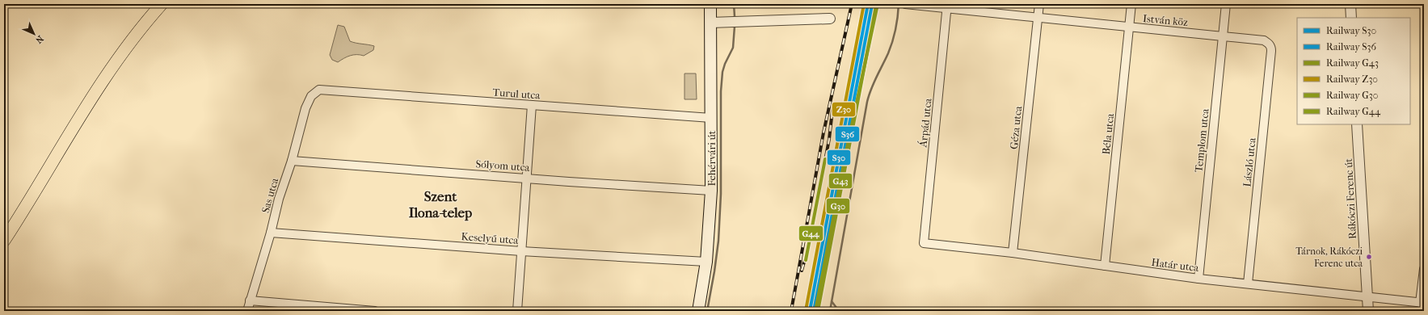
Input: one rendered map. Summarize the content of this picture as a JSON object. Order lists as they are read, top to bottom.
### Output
{
  "streets": {
    "main road": ["Fehérvári út"],
    "street": [
      "István köz",
      "Turul utca",
      "Árpád utca",
      "Géza utca",
      "Béla utca",
      "Templom utca",
      "László utca",
      "Sólyom utca",
      "Sas utca",
      "Rákóczi Ferenc út",
      "Keselyű utca",
      "Határ utca"
    ]
  },
  "crossings": [
    ["István köz", "Árpád utca"],
    ["István köz", "Géza utca"],
    ["István köz", "Béla utca"],
    ["István köz", "Templom utca"],
    ["István köz", "László utca"],
    ["Turul utca", "Fehérvári út"],
    ["Turul utca", "Sas utca"],
    ["Árpád utca", "Határ utca"],
    ["Géza utca", "Határ utca"],
    ["Béla utca", "Határ utca"],
    ["Templom utca", "Határ utca"],
    ["Fehérvári út", "Sólyom utca"],
    ["Fehérvári út", "Keselyű utca"],
    ["László utca", "Határ utca"],
    ["Sólyom utca", "Sas utca"],
    ["Sas utca", "Keselyű utca"],
    ["Rákóczi Ferenc út", "Határ utca"]
  ],
  "districts": ["Szent Ilona-telep"],
  "places": ["Tárnok, Rákóczi Ferenc utca"],
  "lines": [
    "rail line S30",
    "rail line G43",
    "rail line Z30",
    "rail line S36",
    "rail line G30",
    "rail line G44"
  ],
  "legend": [
    "Railway S30",
    "Railway S36",
    "Railway G43",
    "Railway Z30",
    "Railway G30",
    "Railway G44"
  ],
  "north": "bottom right"
}
